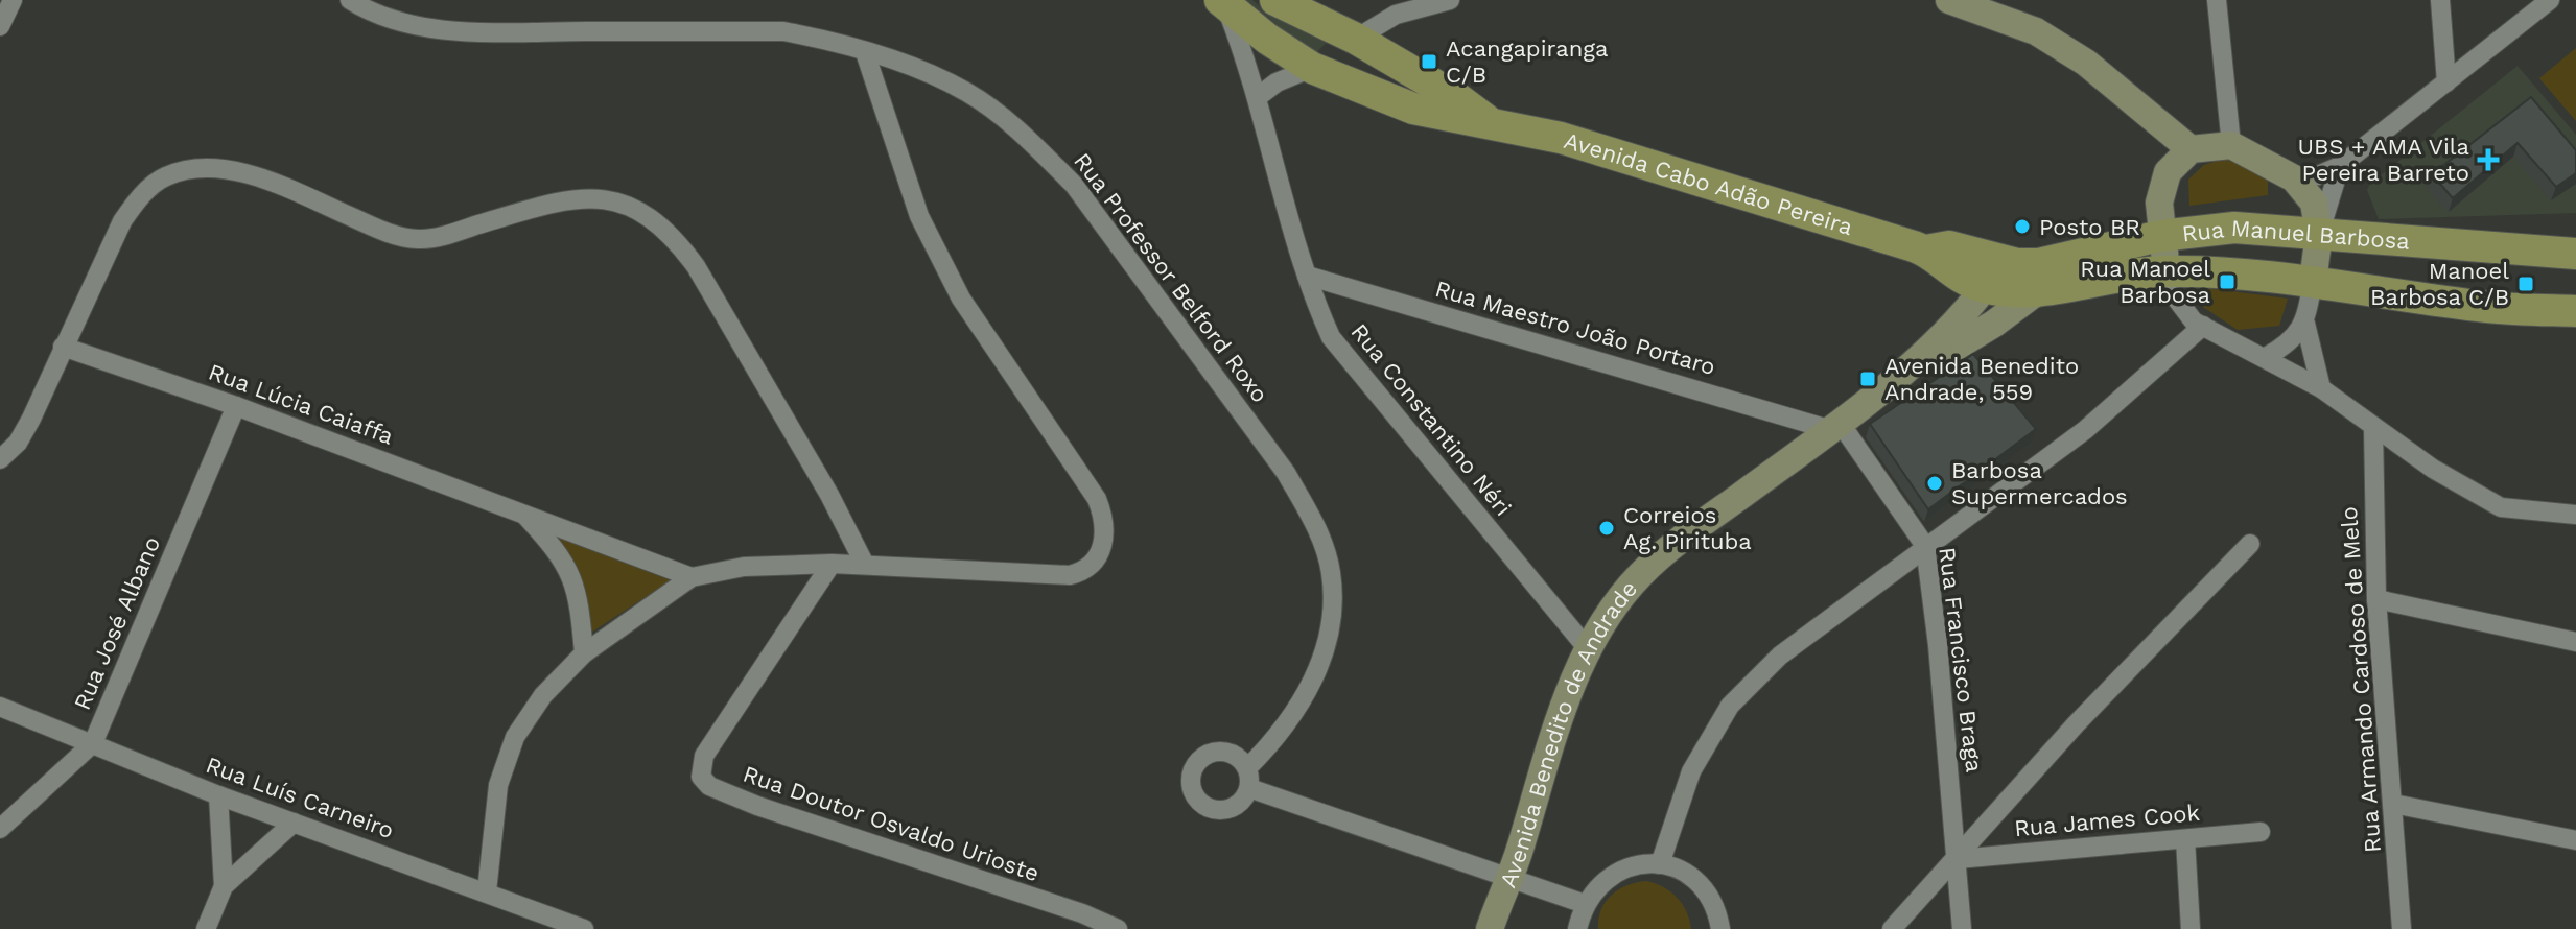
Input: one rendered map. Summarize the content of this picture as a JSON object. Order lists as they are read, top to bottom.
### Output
{
  "streets": {
    "main road": ["Avenida Cabo Adão Pereira", "Rua Manuel Barbosa", "Avenida Benedito de Andrade"],
    "street": [
      "Rua Professor Belford Roxo",
      "Rua Maestro João Portaro",
      "Rua Lúcia Caiaffa",
      "Rua Constantino Néri",
      "Rua José Albano",
      "Rua Francisco Braga",
      "Rua Armando Cardoso de Melo",
      "Rua Luís Carneiro",
      "Rua James Cook",
      "Rua Doutor Osvaldo Urioste"
    ]
  },
  "crossings": [
    ["Avenida Cabo Adão Pereira", "Rua Manuel Barbosa"],
    ["Avenida Cabo Adão Pereira", "Rua Constantino Néri"],
    ["Avenida Cabo Adão Pereira", "Avenida Benedito de Andrade"],
    ["Rua Manuel Barbosa", "Avenida Benedito de Andrade"],
    ["Rua Professor Belford Roxo", "Avenida Benedito de Andrade"],
    ["Rua Maestro João Portaro", "Rua Constantino Néri"],
    ["Rua Maestro João Portaro", "Rua Francisco Braga"],
    ["Rua Maestro João Portaro", "Avenida Benedito de Andrade"],
    ["Rua Lúcia Caiaffa", "Rua José Albano"],
    ["Rua Constantino Néri", "Avenida Benedito de Andrade"],
    ["Rua José Albano", "Rua Luís Carneiro"],
    ["Rua Francisco Braga", "Avenida Benedito de Andrade"],
    ["Rua Francisco Braga", "Rua James Cook"]
  ],
  "places": {
    "transit": [
      "Acangapiranga C/B",
      "Rua Manoel Barbosa",
      "Manoel Barbosa C/B",
      "Avenida Benedito Andrade, 559"
    ],
    "health": ["UBS + AMA Vila Pereira Barreto"],
    "other": ["Posto BR", "Barbosa Supermercados", "Correios Ag. Pirituba"]
  }
}
